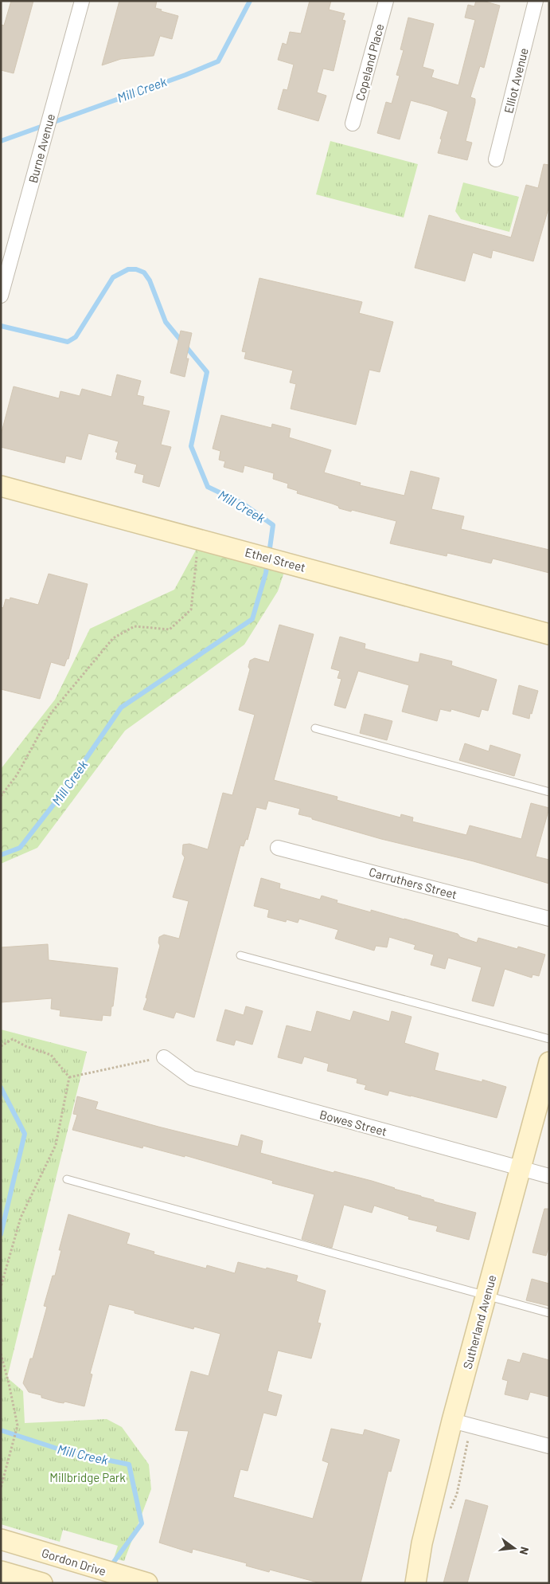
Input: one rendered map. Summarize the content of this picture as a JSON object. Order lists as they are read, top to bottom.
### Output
{
  "streets": {
    "street": [
      "Copeland Place",
      "Elliot Avenue",
      "Burne Avenue",
      "Ethel Street",
      "Carruthers Street",
      "Bowes Street",
      "Sutherland Avenue",
      "Gordon Drive"
    ]
  },
  "crossings": [
    ["Bowes Street", "Sutherland Avenue"]
  ],
  "water": ["Mill Creek"],
  "parks": ["Millbridge Park"],
  "north": "right"
}
